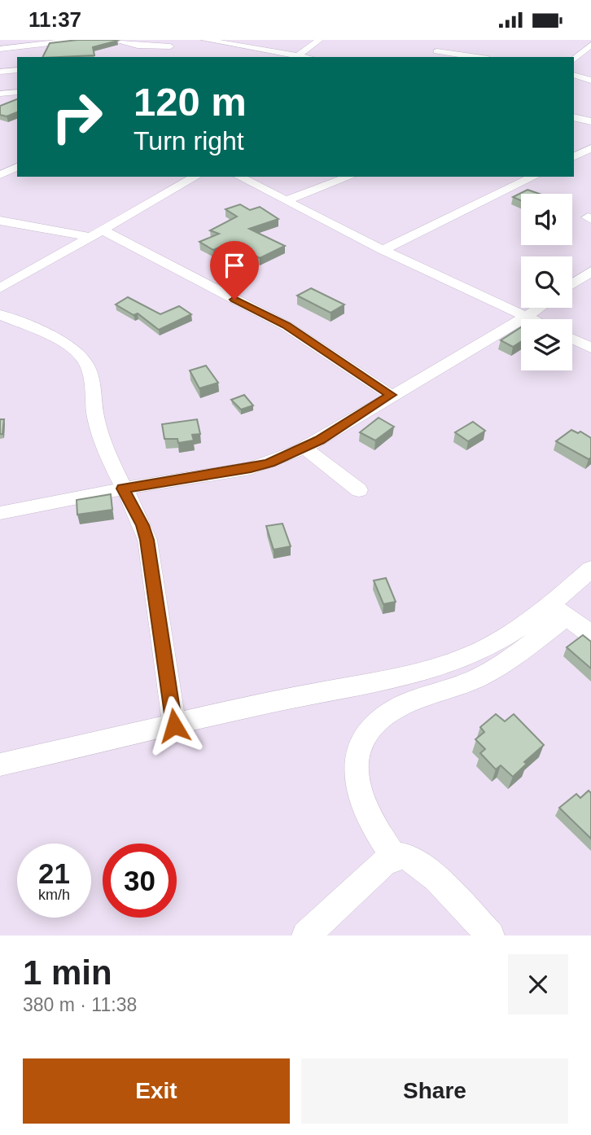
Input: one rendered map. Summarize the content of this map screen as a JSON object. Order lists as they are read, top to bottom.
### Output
{
  "page": {
    "status": "11:37",
    "turn": ["120 m", "Turn right"],
    "speed": "21 km/h",
    "limit": "30",
    "heading": ["1 min", "380 m · 11:38"],
    "buttons": ["Exit", "Share"]
  }
}
